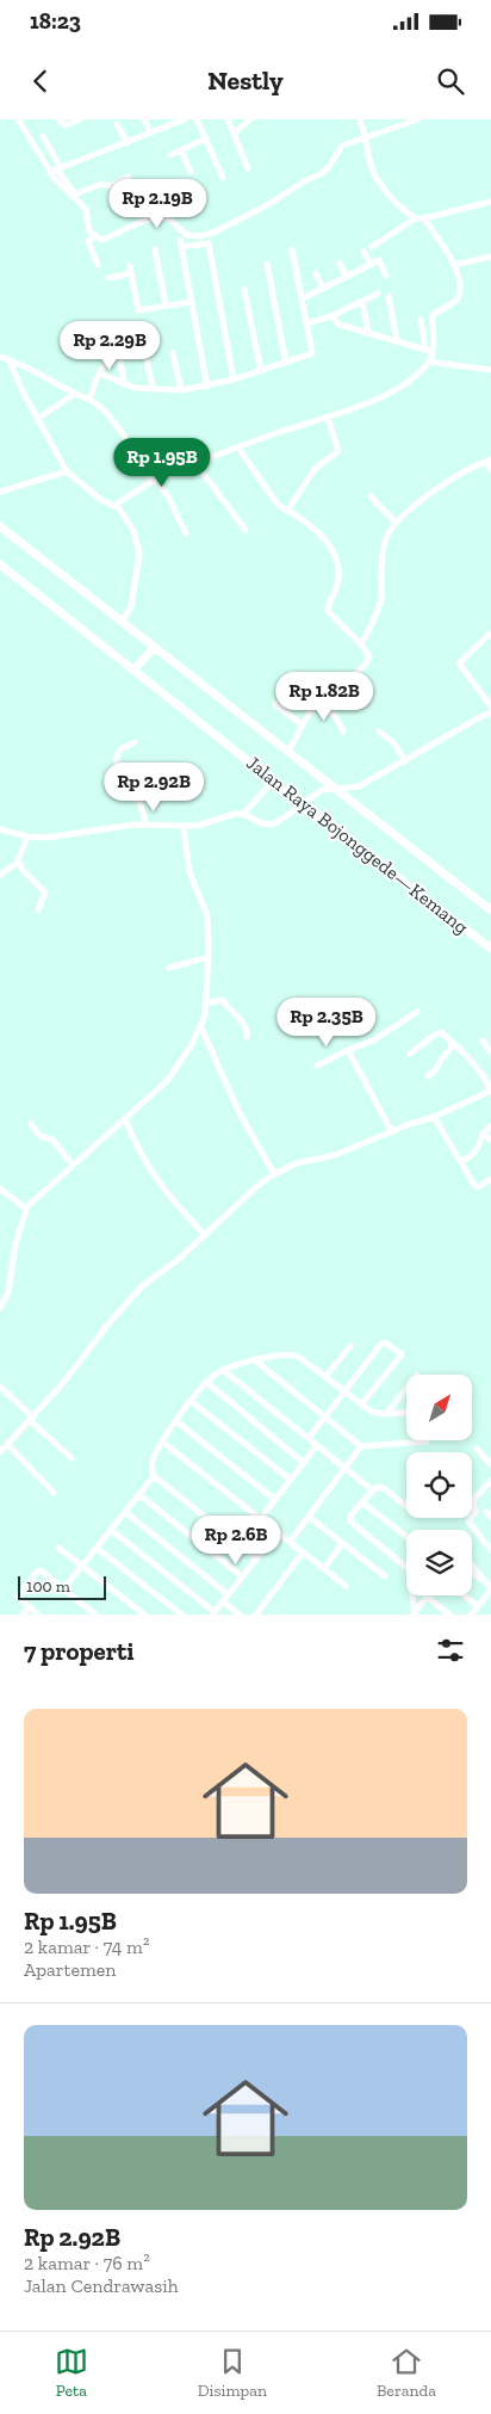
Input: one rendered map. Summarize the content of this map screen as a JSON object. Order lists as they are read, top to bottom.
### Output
{
  "streets": {
    "highway": ["Jalan Raya Bojonggede—Kemang"]
  },
  "scale_bar": "100 m",
  "north": "top right",
  "page": {
    "status": "18:23",
    "header": "Nestly",
    "price": [
      "Rp 2.19B",
      "Rp 2.29B",
      "Rp 1.95B",
      "Rp 1.82B",
      "Rp 2.92B",
      "Rp 2.35B",
      "Rp 2.6B"
    ],
    "scale": "100 m",
    "heading": "7 properti",
    "list": [
      {
        "name": "Rp 1.95B",
        "note": "2 kamar · 74 m² · Apartemen"
      },
      {
        "name": "Rp 2.92B",
        "note": "2 kamar · 76 m² · Jalan Cendrawasih"
      }
    ],
    "tabs": ["Peta", "Disimpan", "Beranda"]
  }
}
